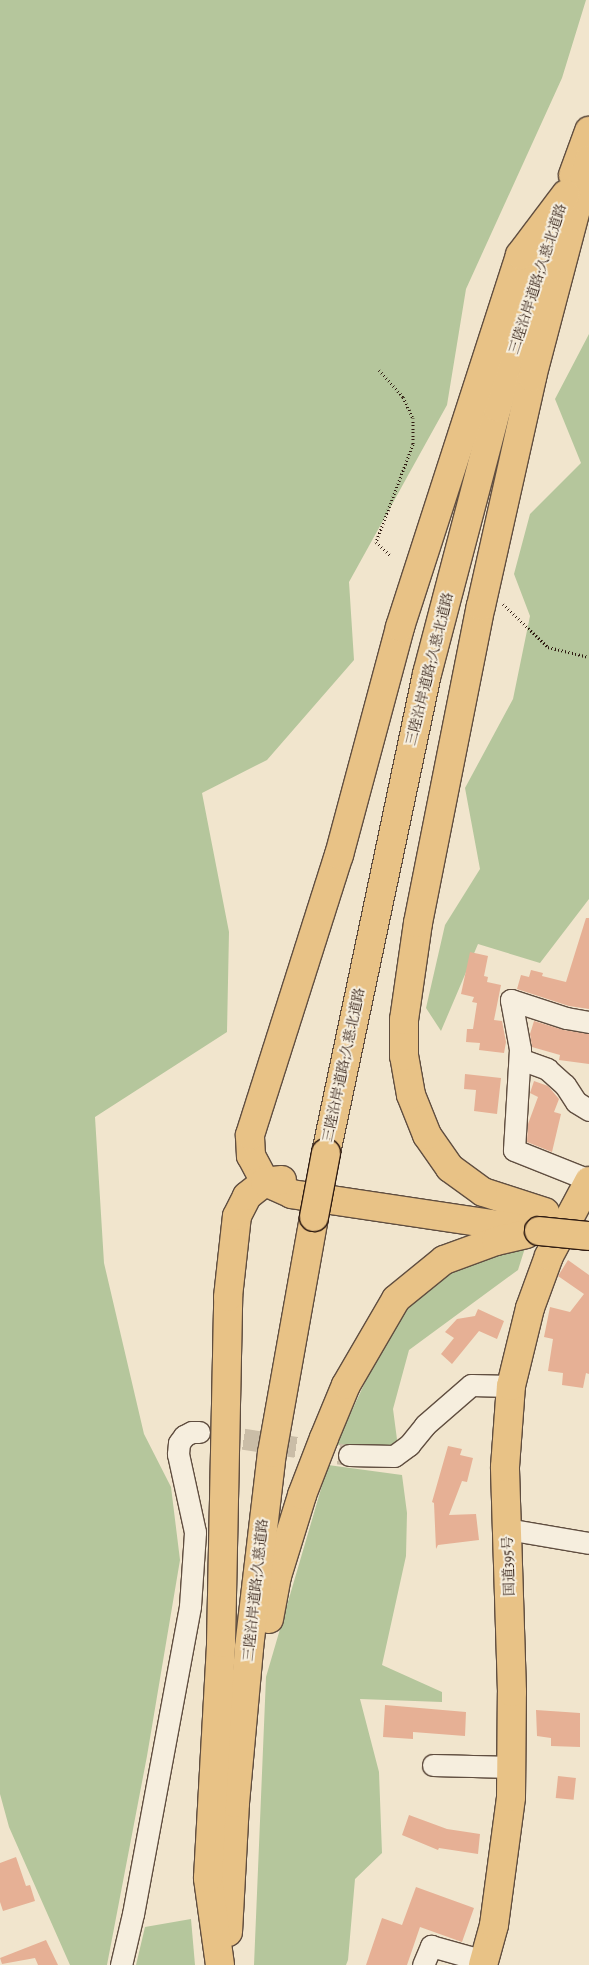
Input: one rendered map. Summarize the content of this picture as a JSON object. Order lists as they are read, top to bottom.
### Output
{
  "streets": {
    "highway": ["三陸沿岸道路;久慈北道路", "国道395号", "三陸沿岸道路;久慈道路"]
  },
  "crossings": [
    ["三陸沿岸道路;久慈北道路", "三陸沿岸道路;久慈道路"]
  ]
}
